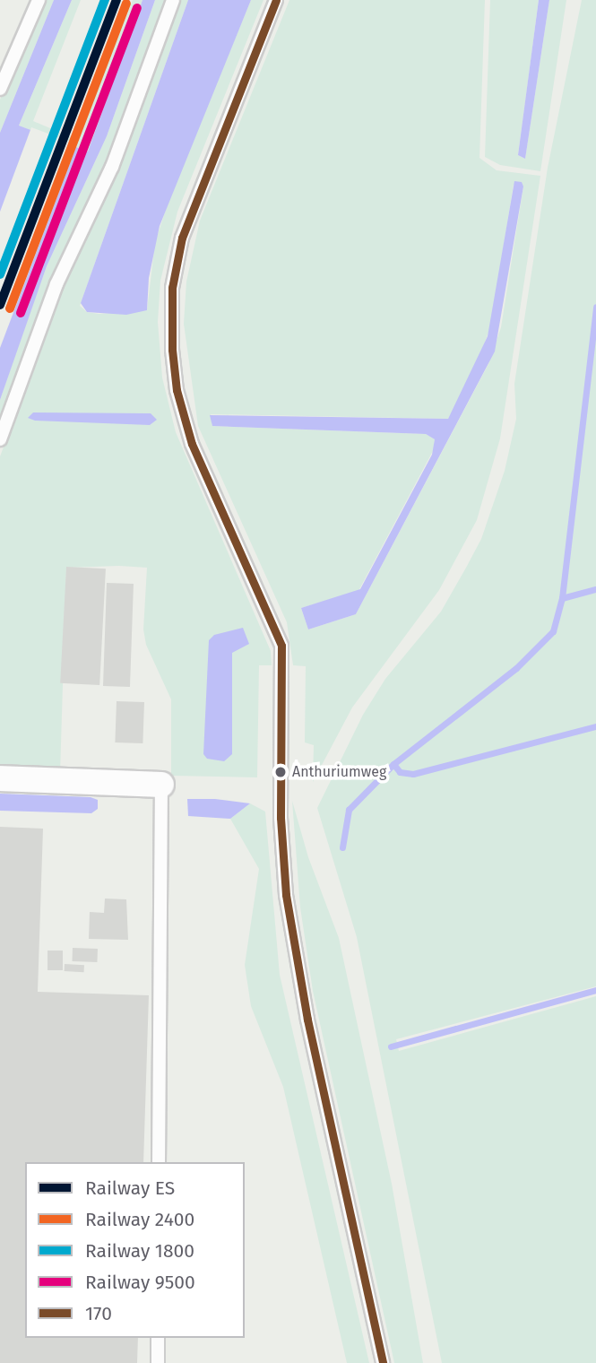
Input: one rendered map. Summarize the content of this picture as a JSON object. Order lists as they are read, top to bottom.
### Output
{
  "places": ["Anthuriumweg"],
  "lines": [
    "rail line ES",
    "rail line 1800",
    "transit line 170",
    "rail line 2400",
    "rail line 9500"
  ],
  "legend": [
    "Railway ES",
    "Railway 2400",
    "Railway 1800",
    "Railway 9500",
    "170"
  ]
}
